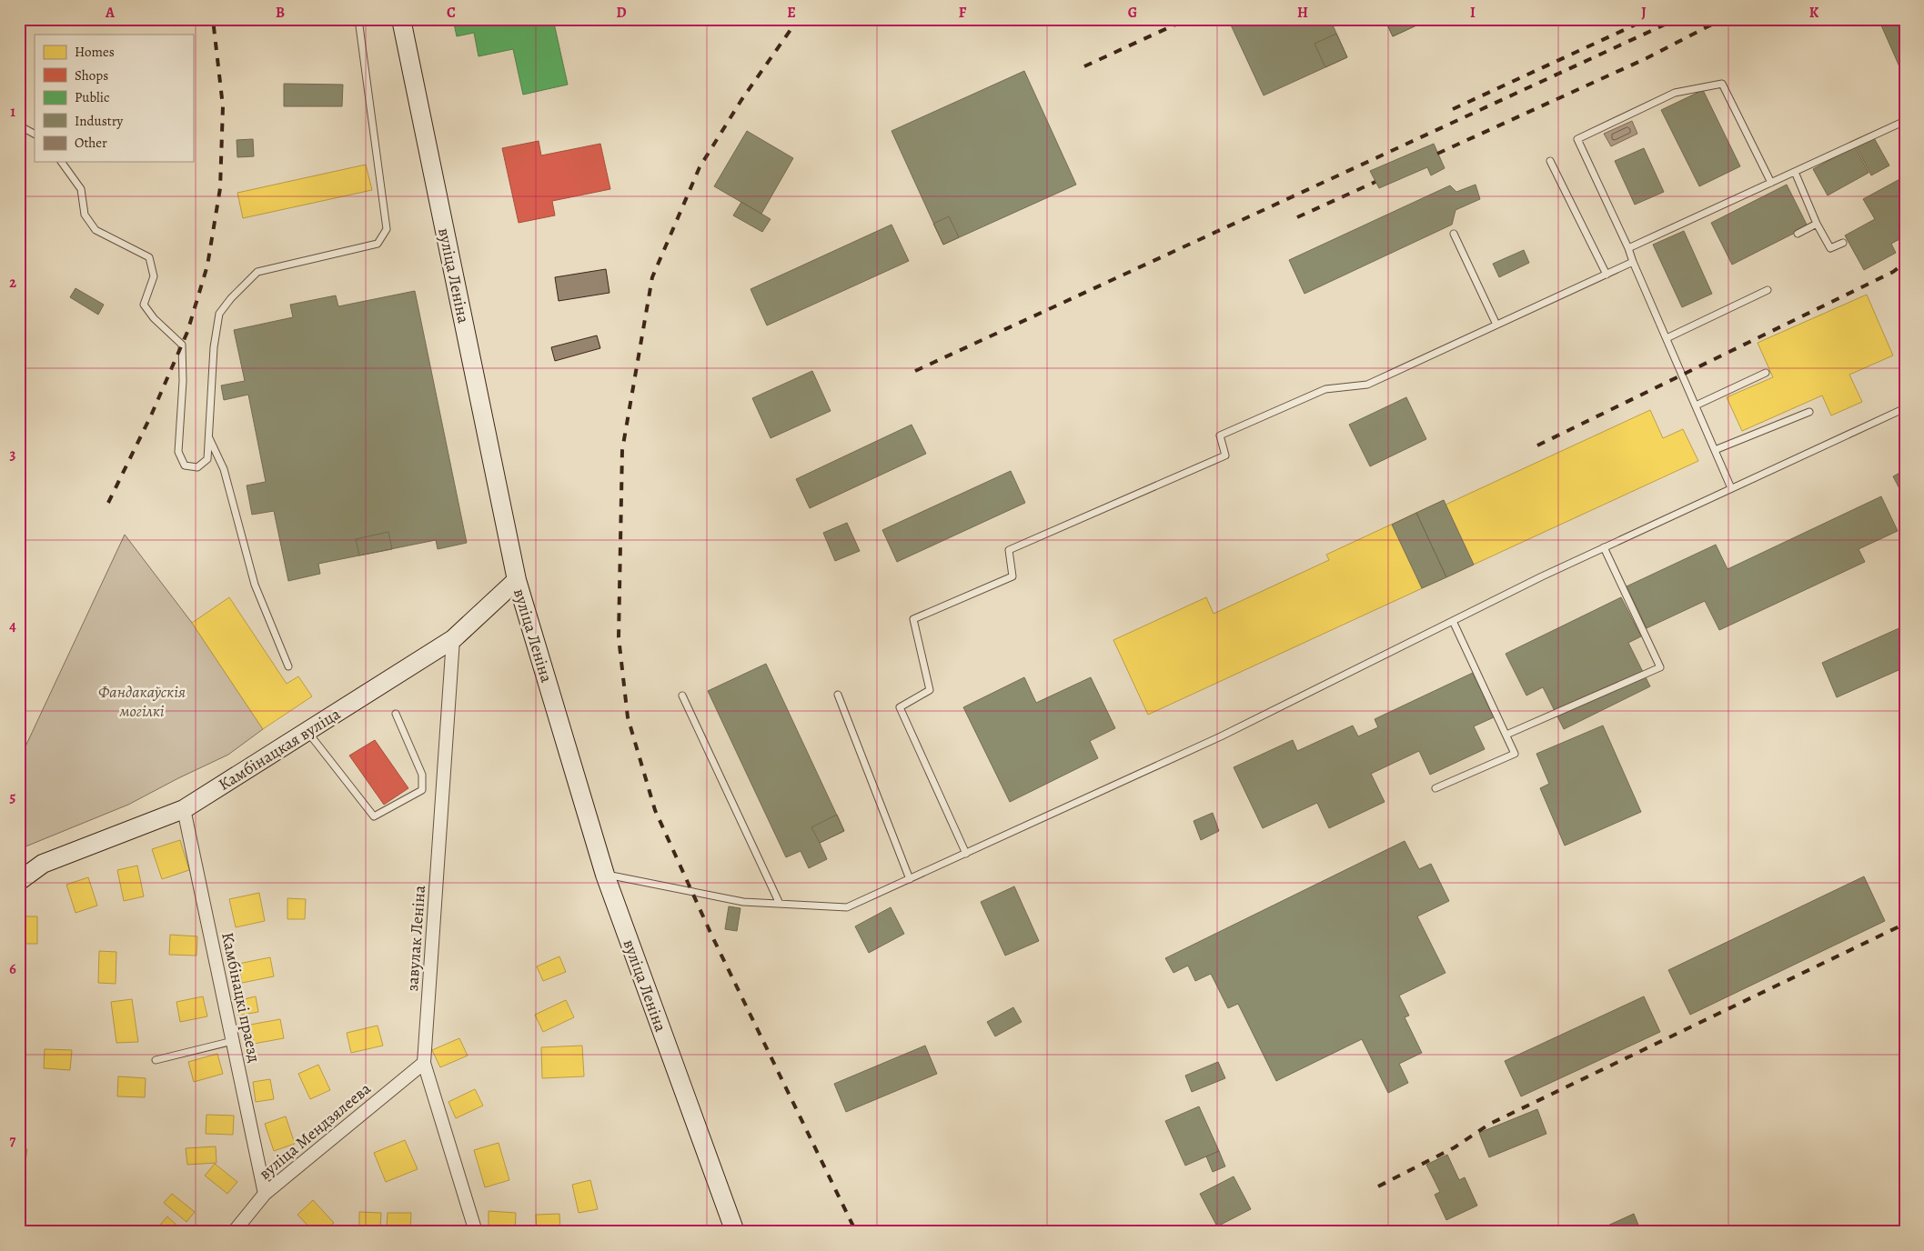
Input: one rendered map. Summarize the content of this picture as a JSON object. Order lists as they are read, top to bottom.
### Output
{
  "streets": {
    "main road": ["вуліца Леніна", "Камбінацкая вуліца"],
    "street": ["завулак Леніна", "Камбінацкі праезд", "вуліца Мендзялеева"]
  },
  "crossings": [
    ["вуліца Леніна", "Камбінацкая вуліца"],
    ["Камбінацкая вуліца", "завулак Леніна"],
    ["Камбінацкая вуліца", "Камбінацкі праезд"],
    ["завулак Леніна", "вуліца Мендзялеева"],
    ["Камбінацкі праезд", "вуліца Мендзялеева"]
  ],
  "parks": ["Фандакаўскія могілкі"],
  "legend": [
    "Homes",
    "Shops",
    "Public",
    "Industry",
    "Other"
  ],
  "grid": {
    "columns": [
      "A",
      "B",
      "C",
      "D",
      "E",
      "F",
      "G",
      "H",
      "I",
      "J",
      "K"
    ],
    "rows": [
      "1",
      "2",
      "3",
      "4",
      "5",
      "6",
      "7"
    ]
  }
}
